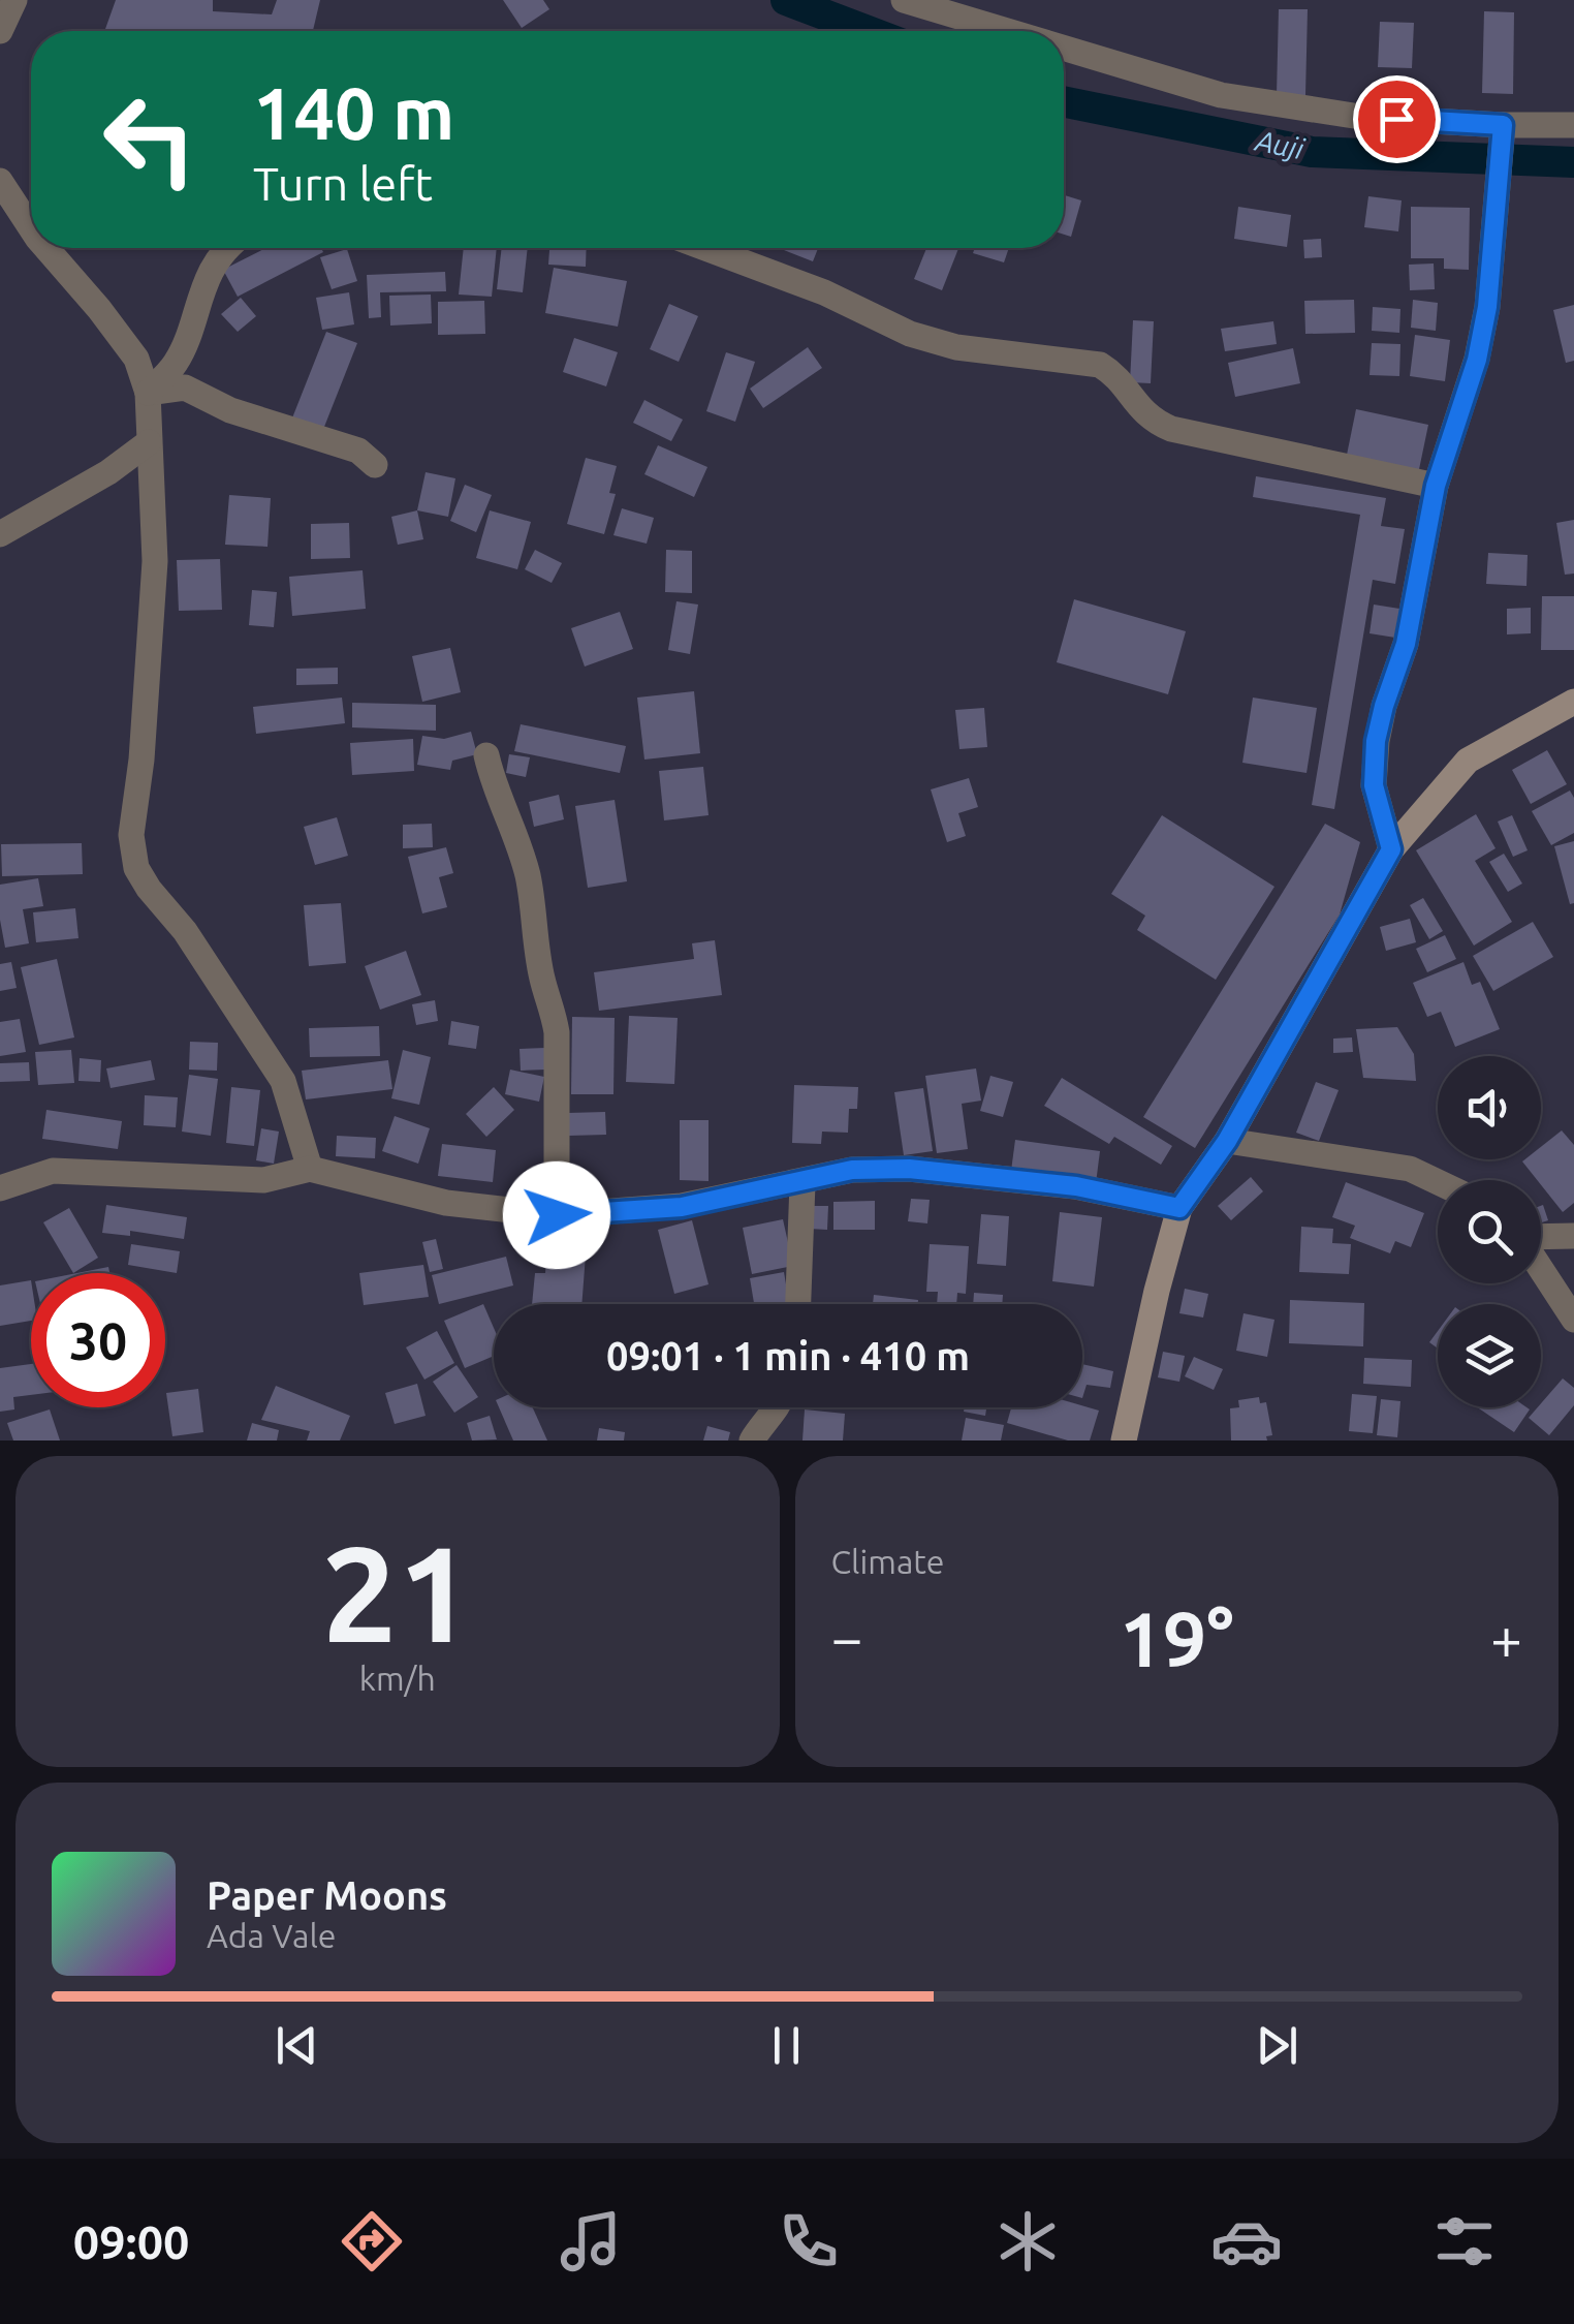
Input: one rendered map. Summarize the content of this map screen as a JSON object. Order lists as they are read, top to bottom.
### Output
{
  "water": ["Auji"],
  "page": {
    "turn": ["140 m", "Turn left"],
    "limit": "30",
    "trip": "09:01 · 1 min · 410 m",
    "tile": [
      ["21", "km/h"],
      "Climate"
    ],
    "heat": ["−", "19°", "+"],
    "song": ["Paper Moons", "Ada Vale"],
    "tabs": "09:00"
  }
}
